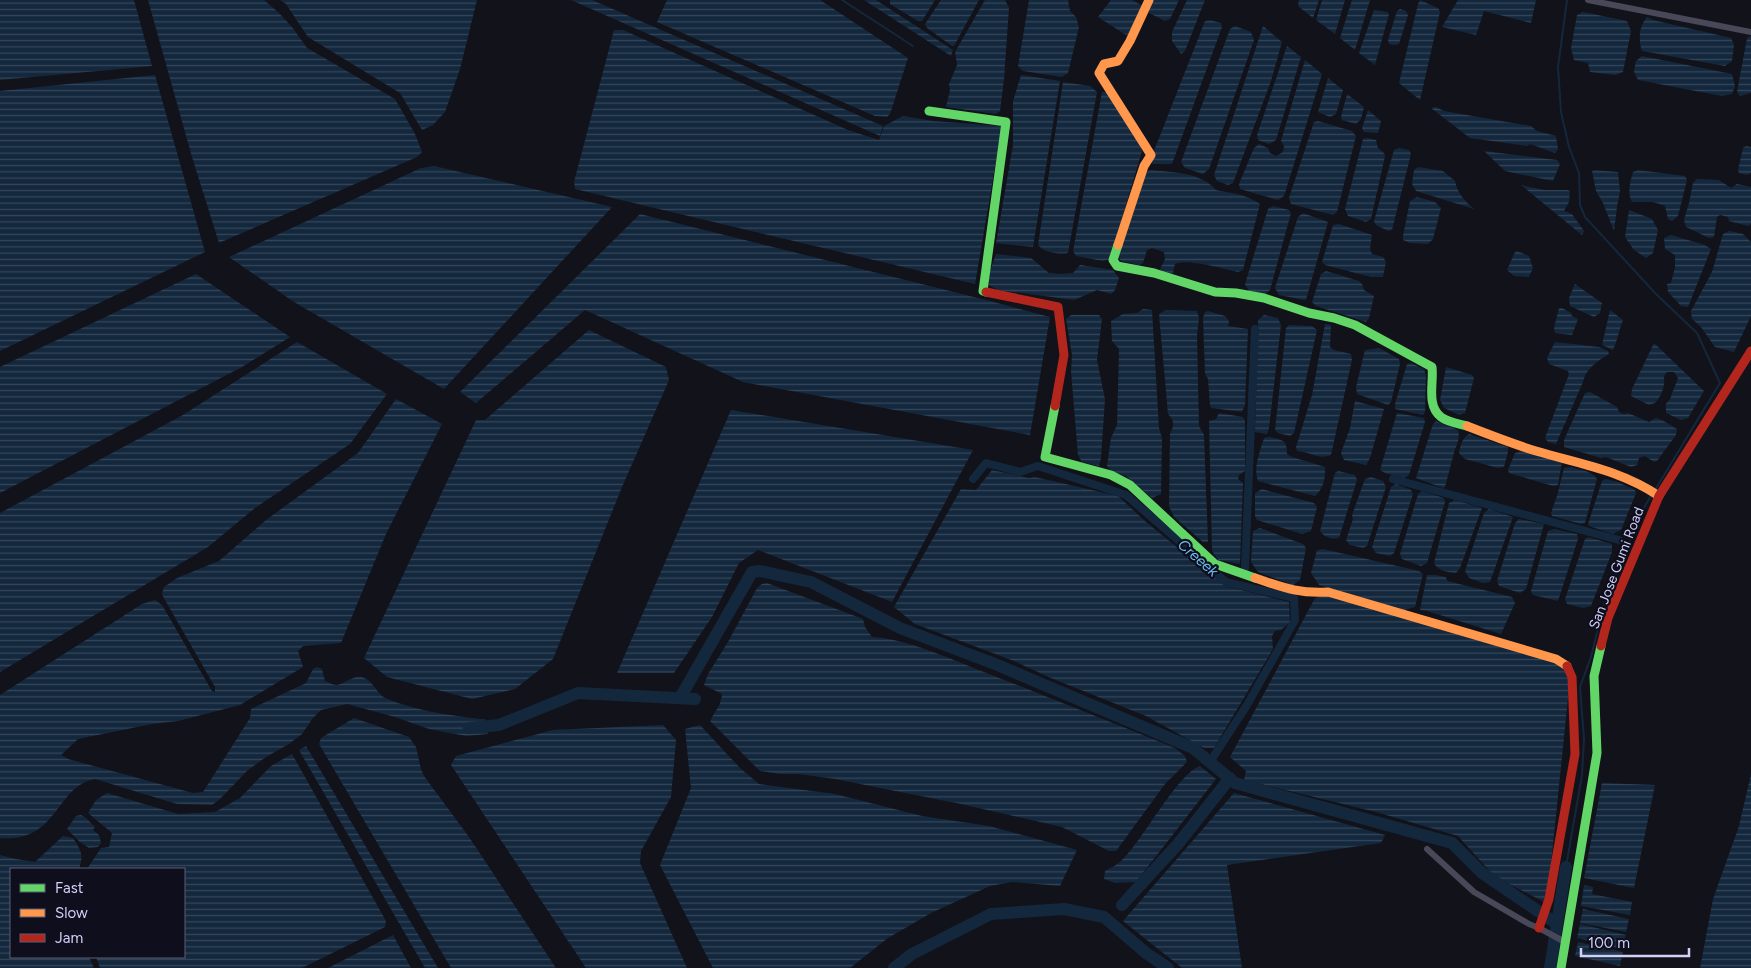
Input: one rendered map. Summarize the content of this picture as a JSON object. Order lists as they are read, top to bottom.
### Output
{
  "streets": {
    "street": ["San Jose Gumi Road"]
  },
  "water": ["Creeek"],
  "legend": ["Fast", "Slow", "Jam"],
  "scale_bar": "100 m"
}
